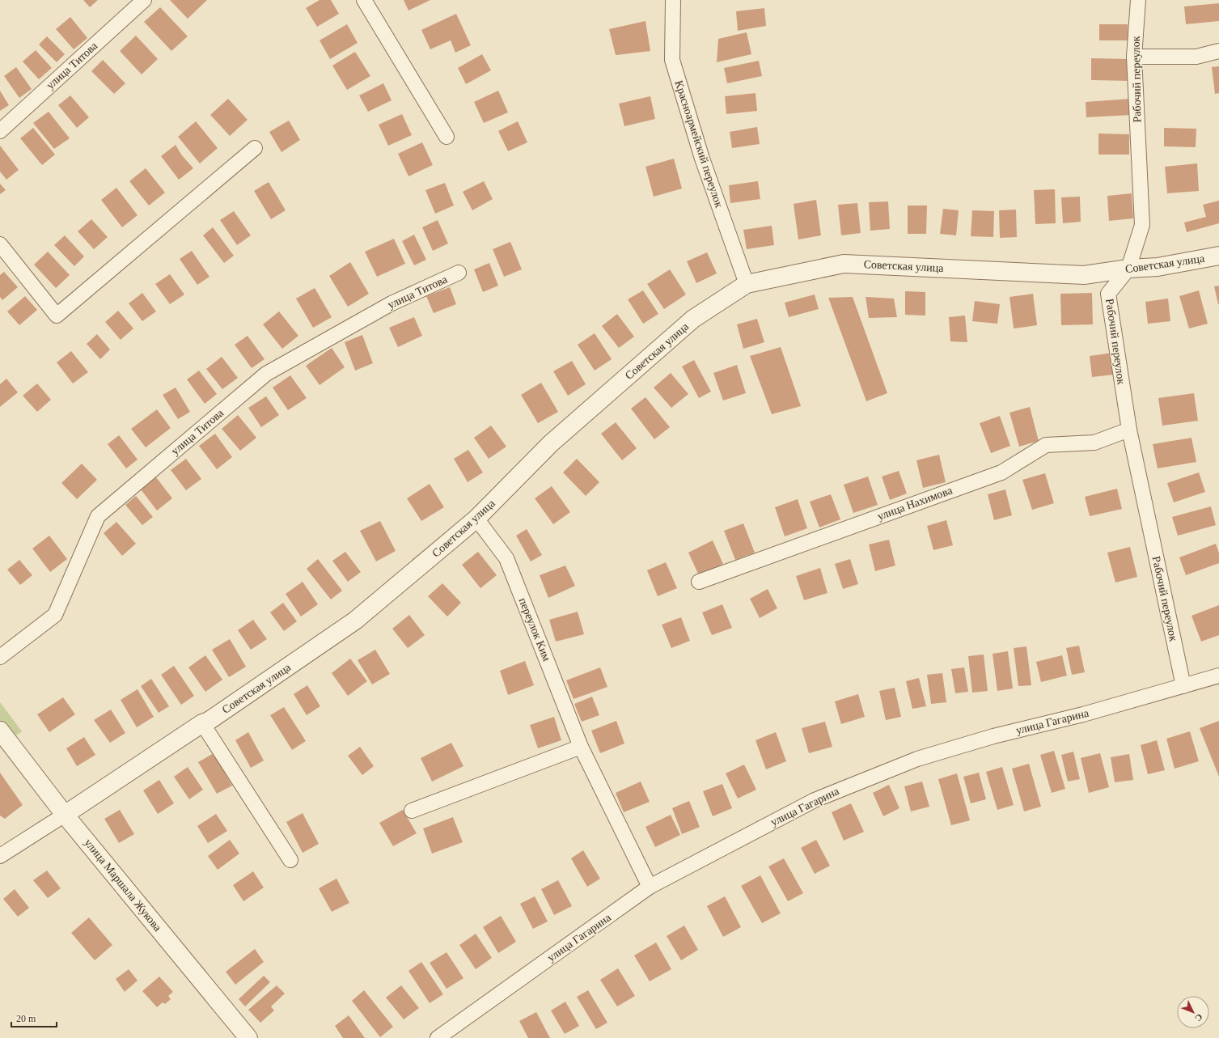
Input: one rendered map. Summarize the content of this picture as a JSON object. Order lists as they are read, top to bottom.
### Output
{
  "streets": {
    "street": [
      "улица Титова",
      "Рабочий переулок",
      "Красноармейский переулок",
      "Советская улица",
      "улица Нахимова",
      "переулок Ким",
      "улица Гагарина",
      "улица Маршала Жукова"
    ]
  },
  "crossings": [
    ["Рабочий переулок", "Советская улица"],
    ["Рабочий переулок", "улица Нахимова"],
    ["Рабочий переулок", "улица Гагарина"],
    ["Красноармейский переулок", "Советская улица"],
    ["Советская улица", "переулок Ким"],
    ["Советская улица", "улица Маршала Жукова"],
    ["переулок Ким", "улица Гагарина"]
  ],
  "scale_bar": "20 m",
  "north": "bottom right"
}
